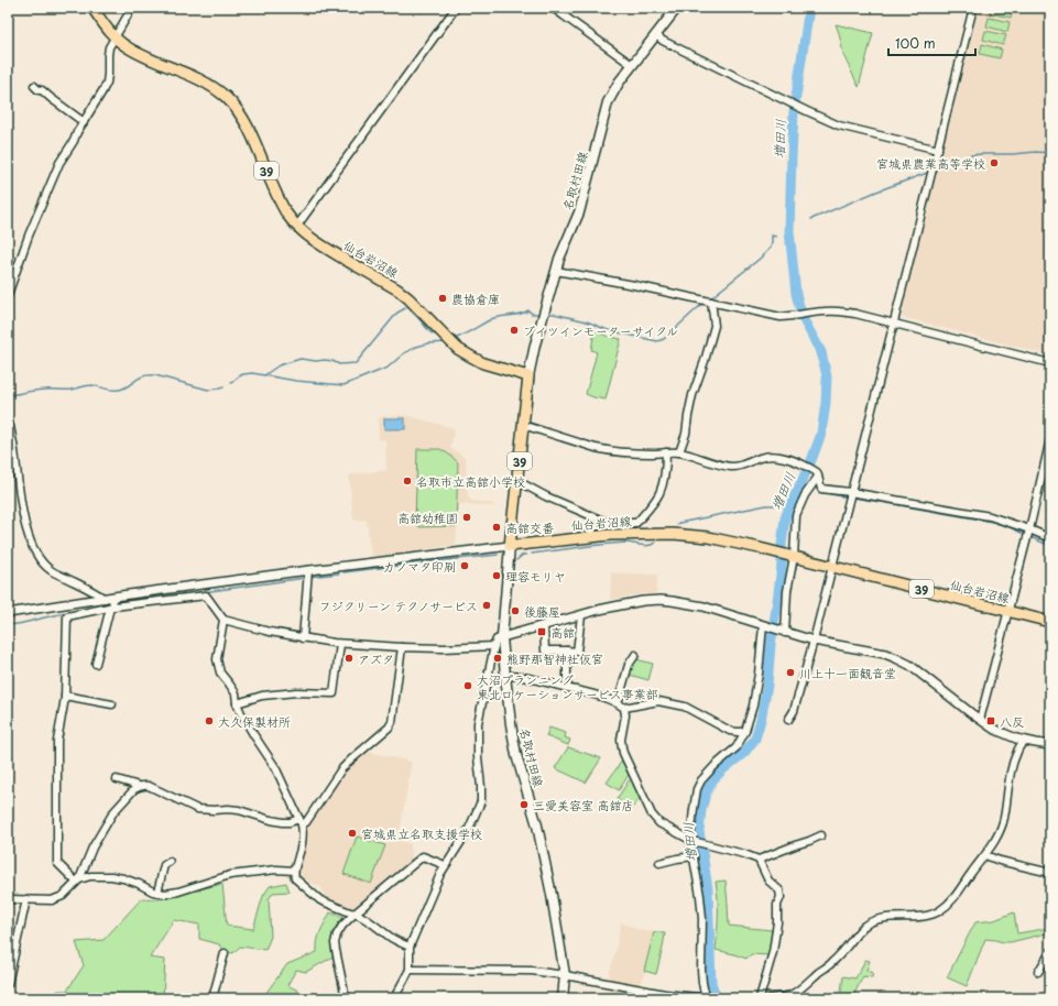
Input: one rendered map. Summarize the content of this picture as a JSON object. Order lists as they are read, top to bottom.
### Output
{
  "streets": {
    "main road": ["39", "名取村田線", "仙台岩沼線"]
  },
  "crossings": [
    ["39", "名取村田線"],
    ["39", "仙台岩沼線"],
    ["名取村田線", "仙台岩沼線"]
  ],
  "water": ["増田川"],
  "places": {
    "other": [
      "宮城県農業高等学校",
      "農協倉庫",
      "ブイツインモーターサイクル",
      "名取市立高舘小学校",
      "高舘幼稚園",
      "高舘交番",
      "カノマタ印刷",
      "理容モリヤ",
      "フジクリーン テクノサービス",
      "後藤屋",
      "アズタ",
      "熊野那智神社仮宮",
      "川上十一面観音堂",
      "大沼プランニング 東北ロケーションサービス事業部",
      "大久保製材所",
      "三愛美容室 高舘店",
      "宮城県立名取支援学校"
    ],
    "transit": ["高舘", "八反"]
  },
  "scale_bar": "100 m"
}
